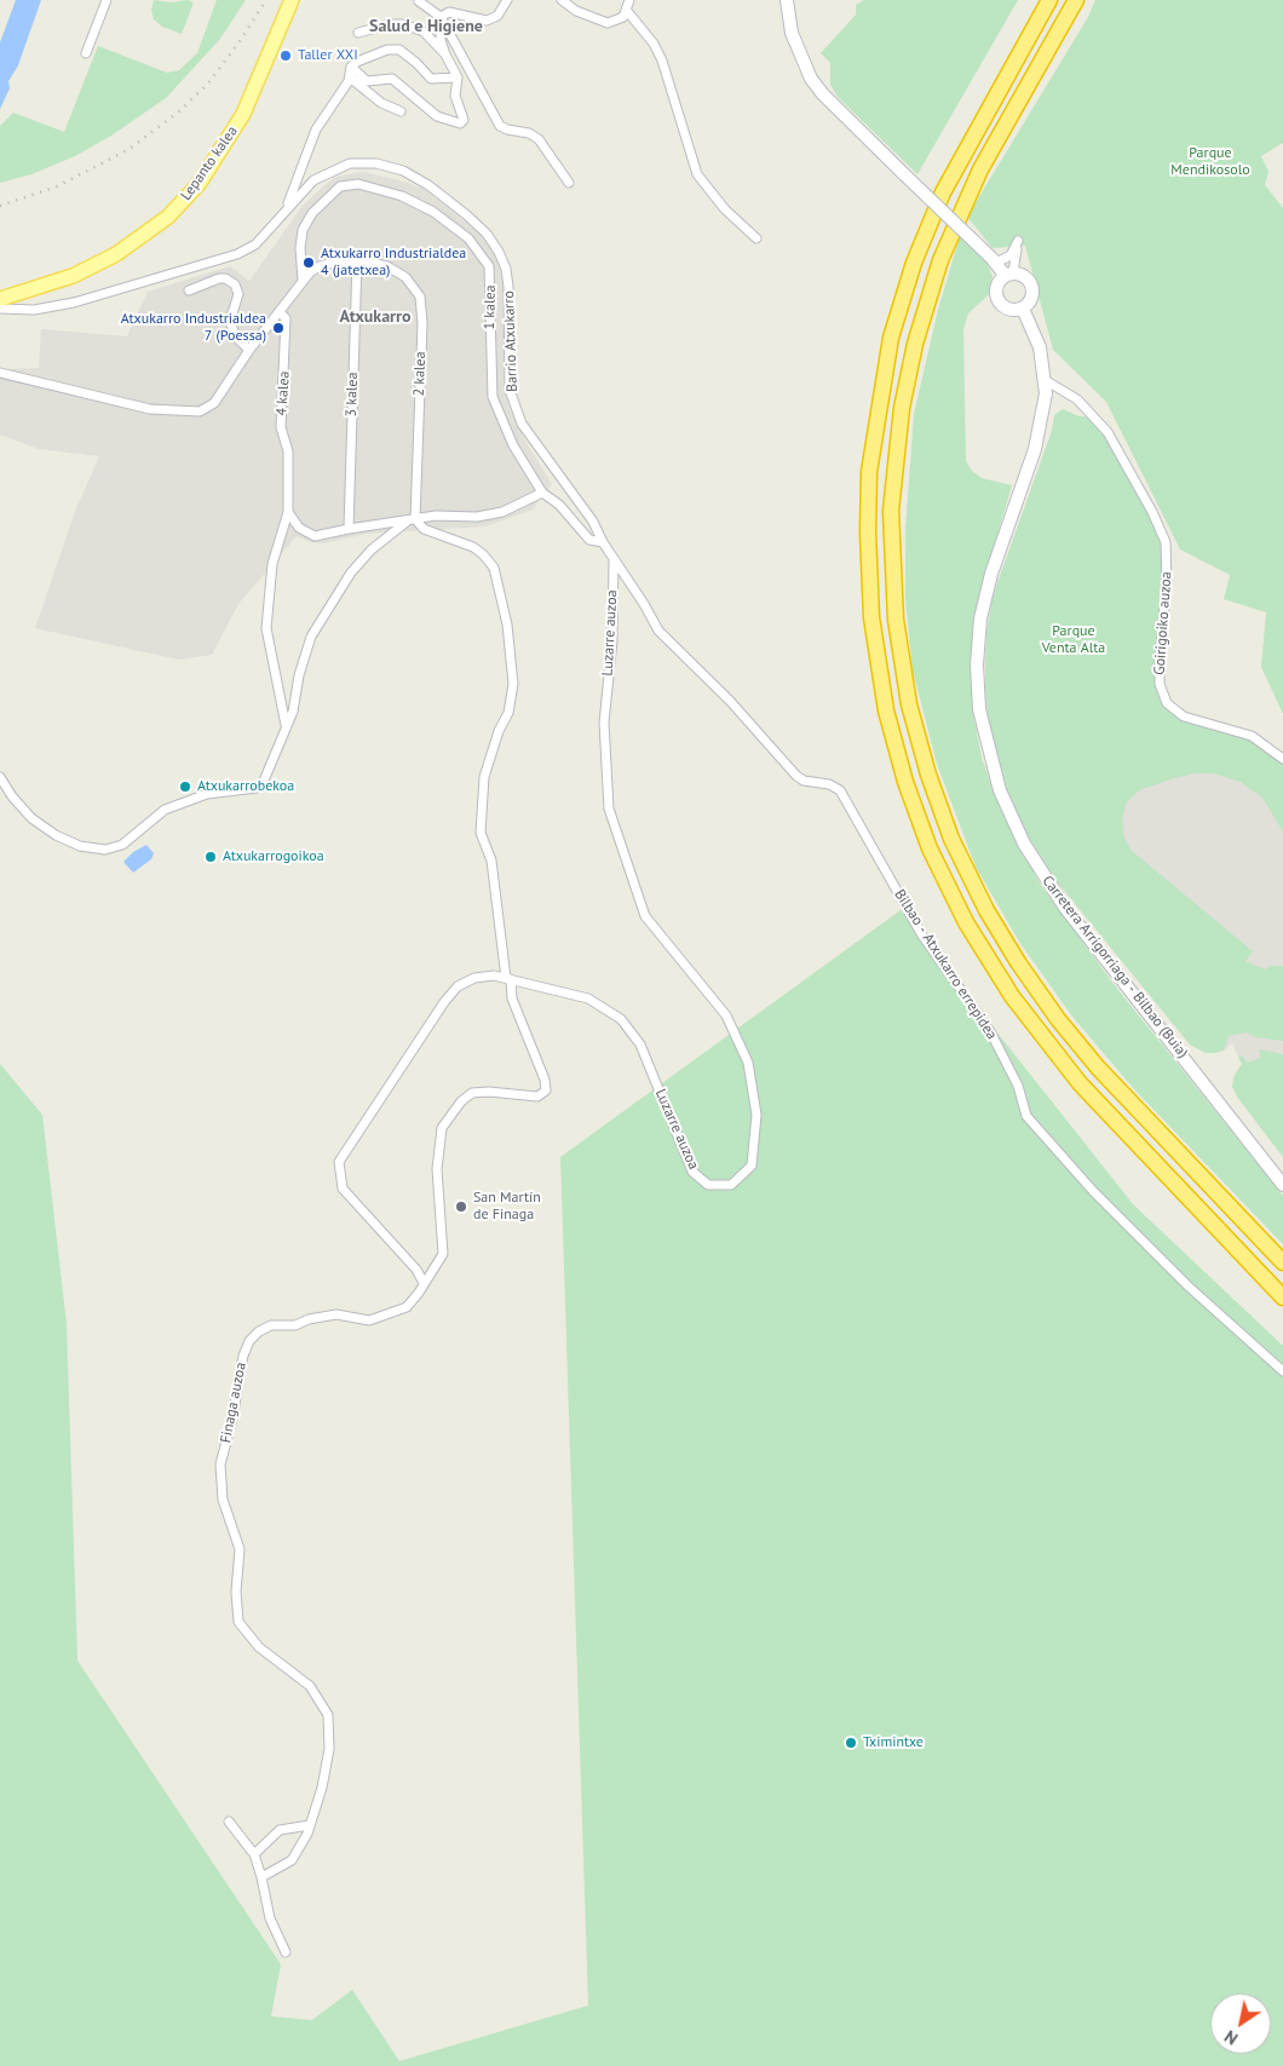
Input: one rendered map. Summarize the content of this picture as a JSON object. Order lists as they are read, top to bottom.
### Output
{
  "streets": {
    "main road": ["Lepanto kalea"],
    "street": [
      "1 kalea",
      "Barrio Atxukarro",
      "2 kalea",
      "4 kalea",
      "3 kalea",
      "Goirigoiko auzoa",
      "Luzarre auzoa",
      "Bilbao - Atxukarro errepidea",
      "Carretera Arrigorriaga - Bilbao (Buia)",
      "Finaga auzoa"
    ]
  },
  "crossings": [
    ["1 kalea", "Barrio Atxukarro"],
    ["1 kalea", "2 kalea"],
    ["Barrio Atxukarro", "Luzarre auzoa"],
    ["Barrio Atxukarro", "Bilbao - Atxukarro errepidea"],
    ["2 kalea", "4 kalea"],
    ["2 kalea", "3 kalea"],
    ["Goirigoiko auzoa", "Carretera Arrigorriaga - Bilbao (Buia)"],
    ["Luzarre auzoa", "Bilbao - Atxukarro errepidea"],
    ["Luzarre auzoa", "Finaga auzoa"]
  ],
  "districts": ["Salud e Higiene", "Atxukarro"],
  "parks": ["Parque Mendikosolo", "Parque Venta Alta"],
  "places": [
    "Taller XXI",
    "Atxukarro Industrialdea 4 (jatetxea)",
    "Atxukarro Industrialdea 7 (Poessa)",
    "Atxukarrobekoa",
    "Atxukarrogoikoa",
    "San Martín de Finaga",
    "Tximintxe"
  ],
  "north": "bottom left"
}
